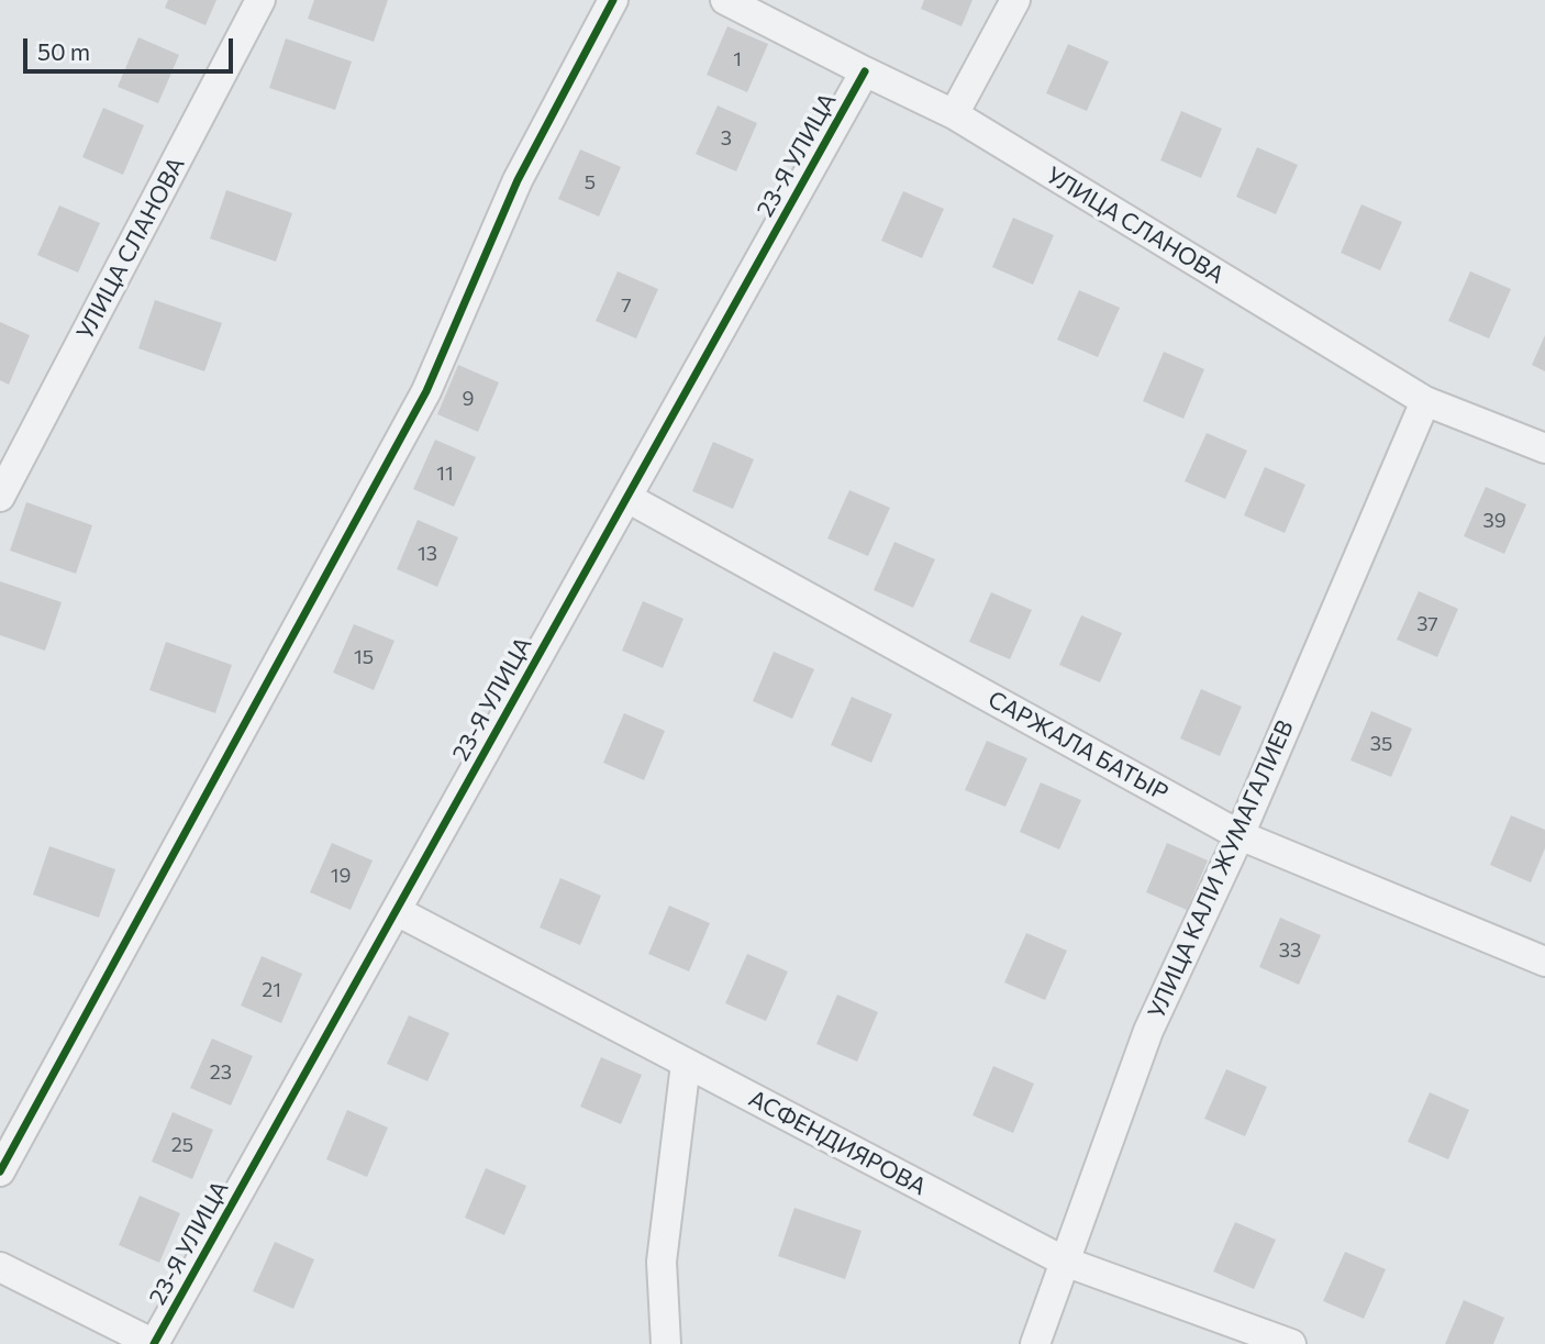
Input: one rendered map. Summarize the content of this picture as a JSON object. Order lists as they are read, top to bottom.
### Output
{
  "streets": {
    "street": [
      "23-Я УЛИЦА",
      "УЛИЦА СЛАНОВА",
      "САРЖАЛА БАТЫР",
      "УЛИЦА КАЛИ ЖУМАГАЛИЕВ",
      "АСФЕНДИЯРОВА"
    ]
  },
  "crossings": [
    ["23-Я УЛИЦА", "УЛИЦА СЛАНОВА"],
    ["23-Я УЛИЦА", "САРЖАЛА БАТЫР"],
    ["23-Я УЛИЦА", "АСФЕНДИЯРОВА"],
    ["УЛИЦА СЛАНОВА", "УЛИЦА КАЛИ ЖУМАГАЛИЕВ"],
    ["САРЖАЛА БАТЫР", "УЛИЦА КАЛИ ЖУМАГАЛИЕВ"],
    ["УЛИЦА КАЛИ ЖУМАГАЛИЕВ", "АСФЕНДИЯРОВА"]
  ],
  "house_numbers": [
    "1",
    "3",
    "5",
    "7",
    "9",
    "11",
    "39",
    "13",
    "37",
    "15",
    "35",
    "19",
    "33",
    "21",
    "23",
    "25"
  ],
  "scale_bar": "50 m"
}
